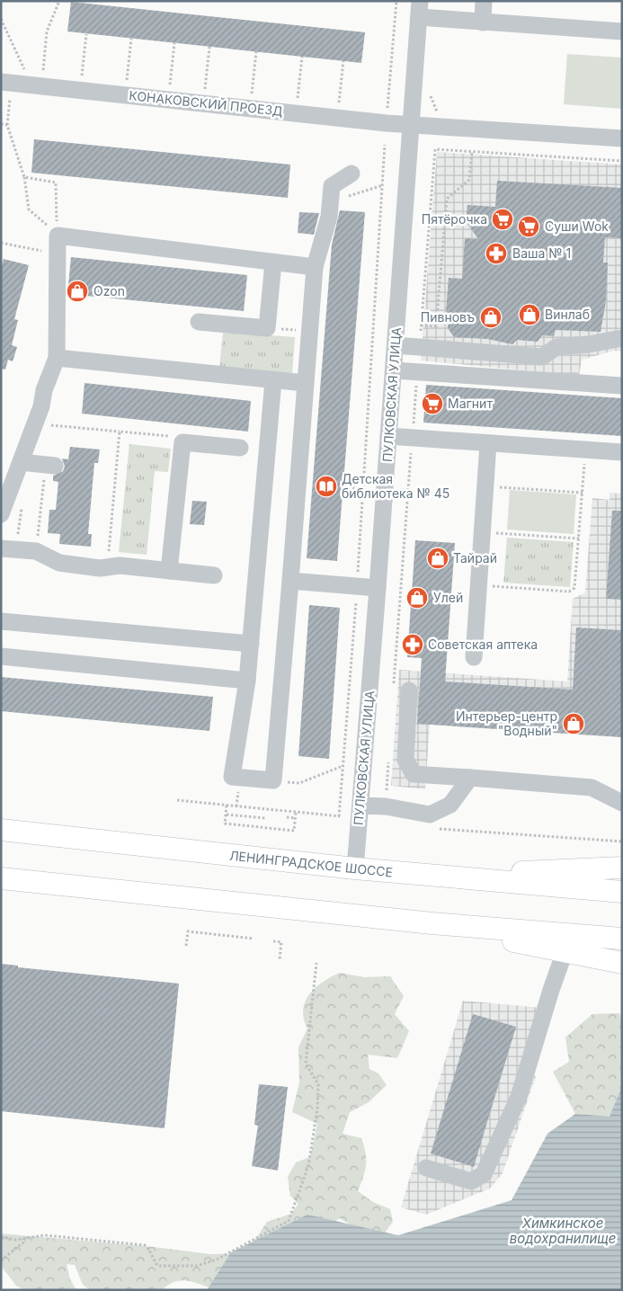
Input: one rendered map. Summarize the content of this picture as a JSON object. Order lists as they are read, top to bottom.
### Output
{
  "streets": {
    "main road": ["ЛЕНИНГРАДСКОЕ ШОССЕ"],
    "street": ["КОНАКОВСКИЙ ПРОЕЗД", "ПУЛКОВСКАЯ УЛИЦА"]
  },
  "crossings": [
    ["КОНАКОВСКИЙ ПРОЕЗД", "ПУЛКОВСКАЯ УЛИЦА"],
    ["ПУЛКОВСКАЯ УЛИЦА", "ЛЕНИНГРАДСКОЕ ШОССЕ"]
  ],
  "water": ["Химкинское водохранилище"],
  "places": {
    "supermarket": ["Пятёрочка", "Суши Wok", "Магнит"],
    "pharmacy": ["Ваша № 1", "Советская аптека"],
    "shop": [
      "Ozon",
      "Винлаб",
      "Пивновъ",
      "Тайрай",
      "Улей",
      "Интерьер-центр \"Водный\""
    ],
    "library": ["Детская библиотека № 45"]
  }
}
